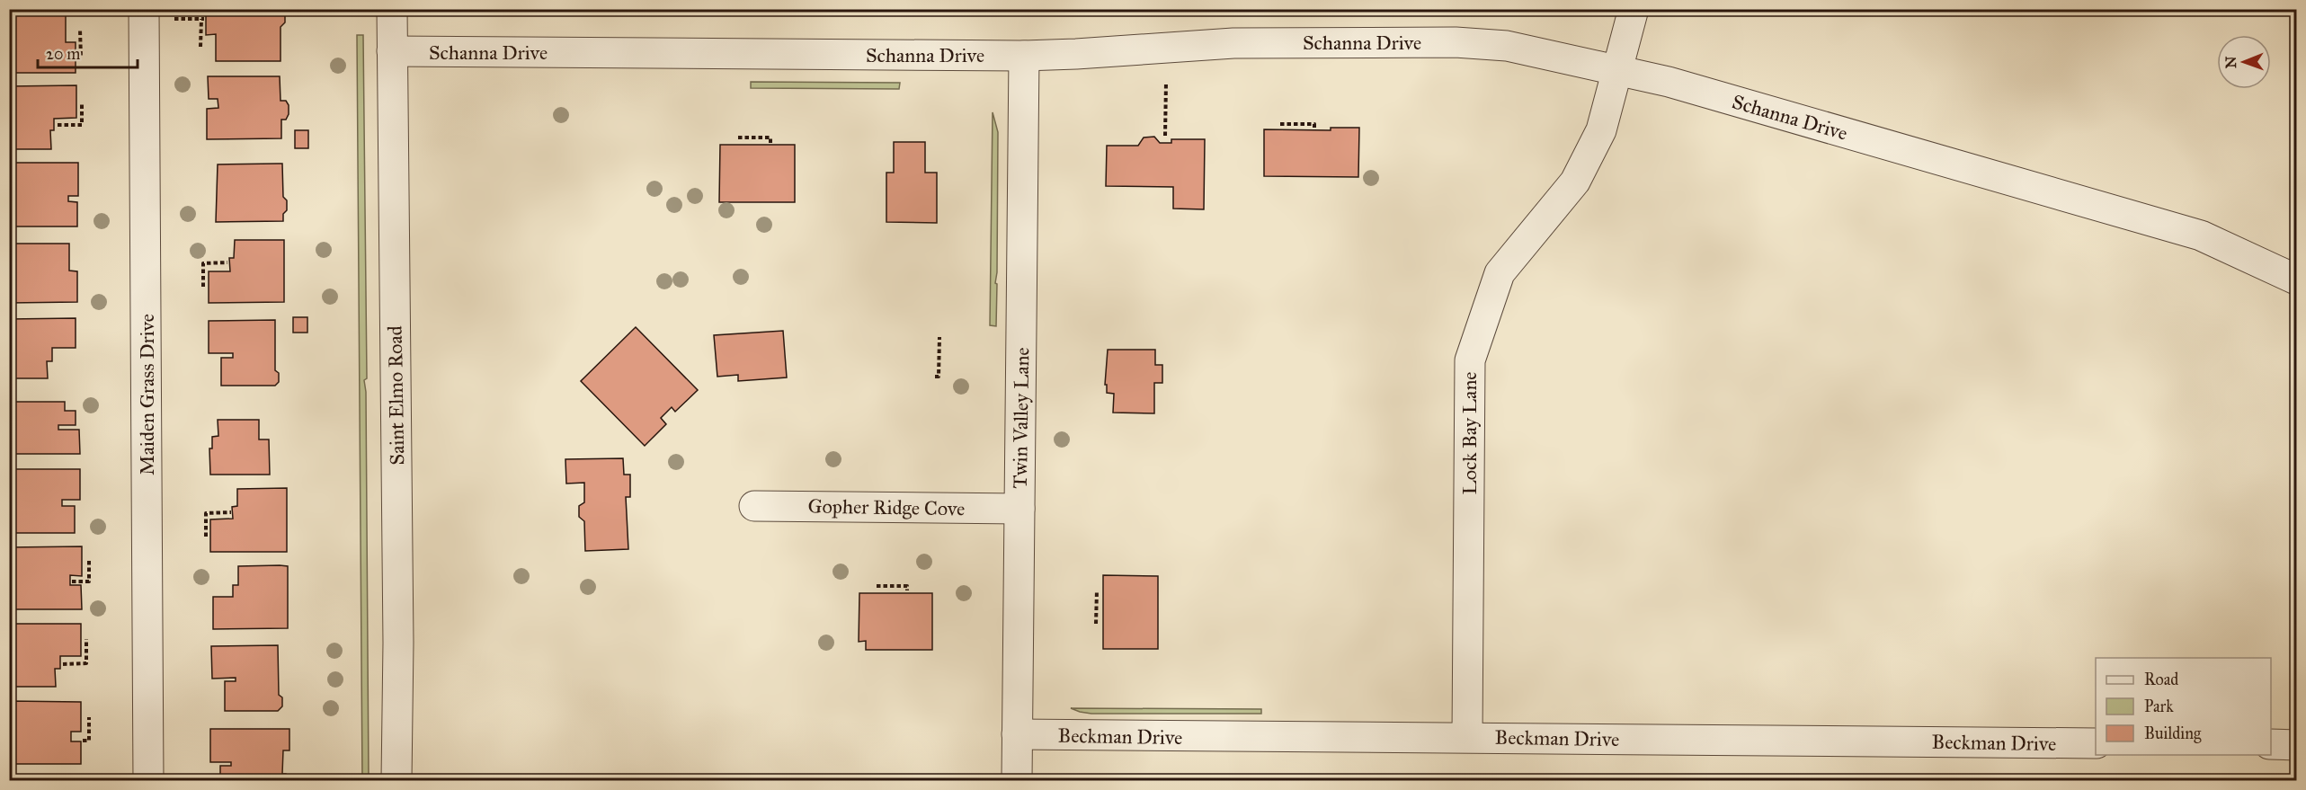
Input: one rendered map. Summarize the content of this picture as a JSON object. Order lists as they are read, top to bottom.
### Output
{
  "streets": {
    "street": [
      "Schanna Drive",
      "Maiden Grass Drive",
      "Saint Elmo Road",
      "Twin Valley Lane",
      "Lock Bay Lane",
      "Gopher Ridge Cove",
      "Beckman Drive"
    ]
  },
  "crossings": [
    ["Schanna Drive", "Saint Elmo Road"],
    ["Schanna Drive", "Twin Valley Lane"],
    ["Schanna Drive", "Lock Bay Lane"],
    ["Twin Valley Lane", "Gopher Ridge Cove"],
    ["Twin Valley Lane", "Beckman Drive"],
    ["Lock Bay Lane", "Beckman Drive"]
  ],
  "legend": ["Road", "Park", "Building"],
  "scale_bar": "20 m",
  "north": "left"
}
